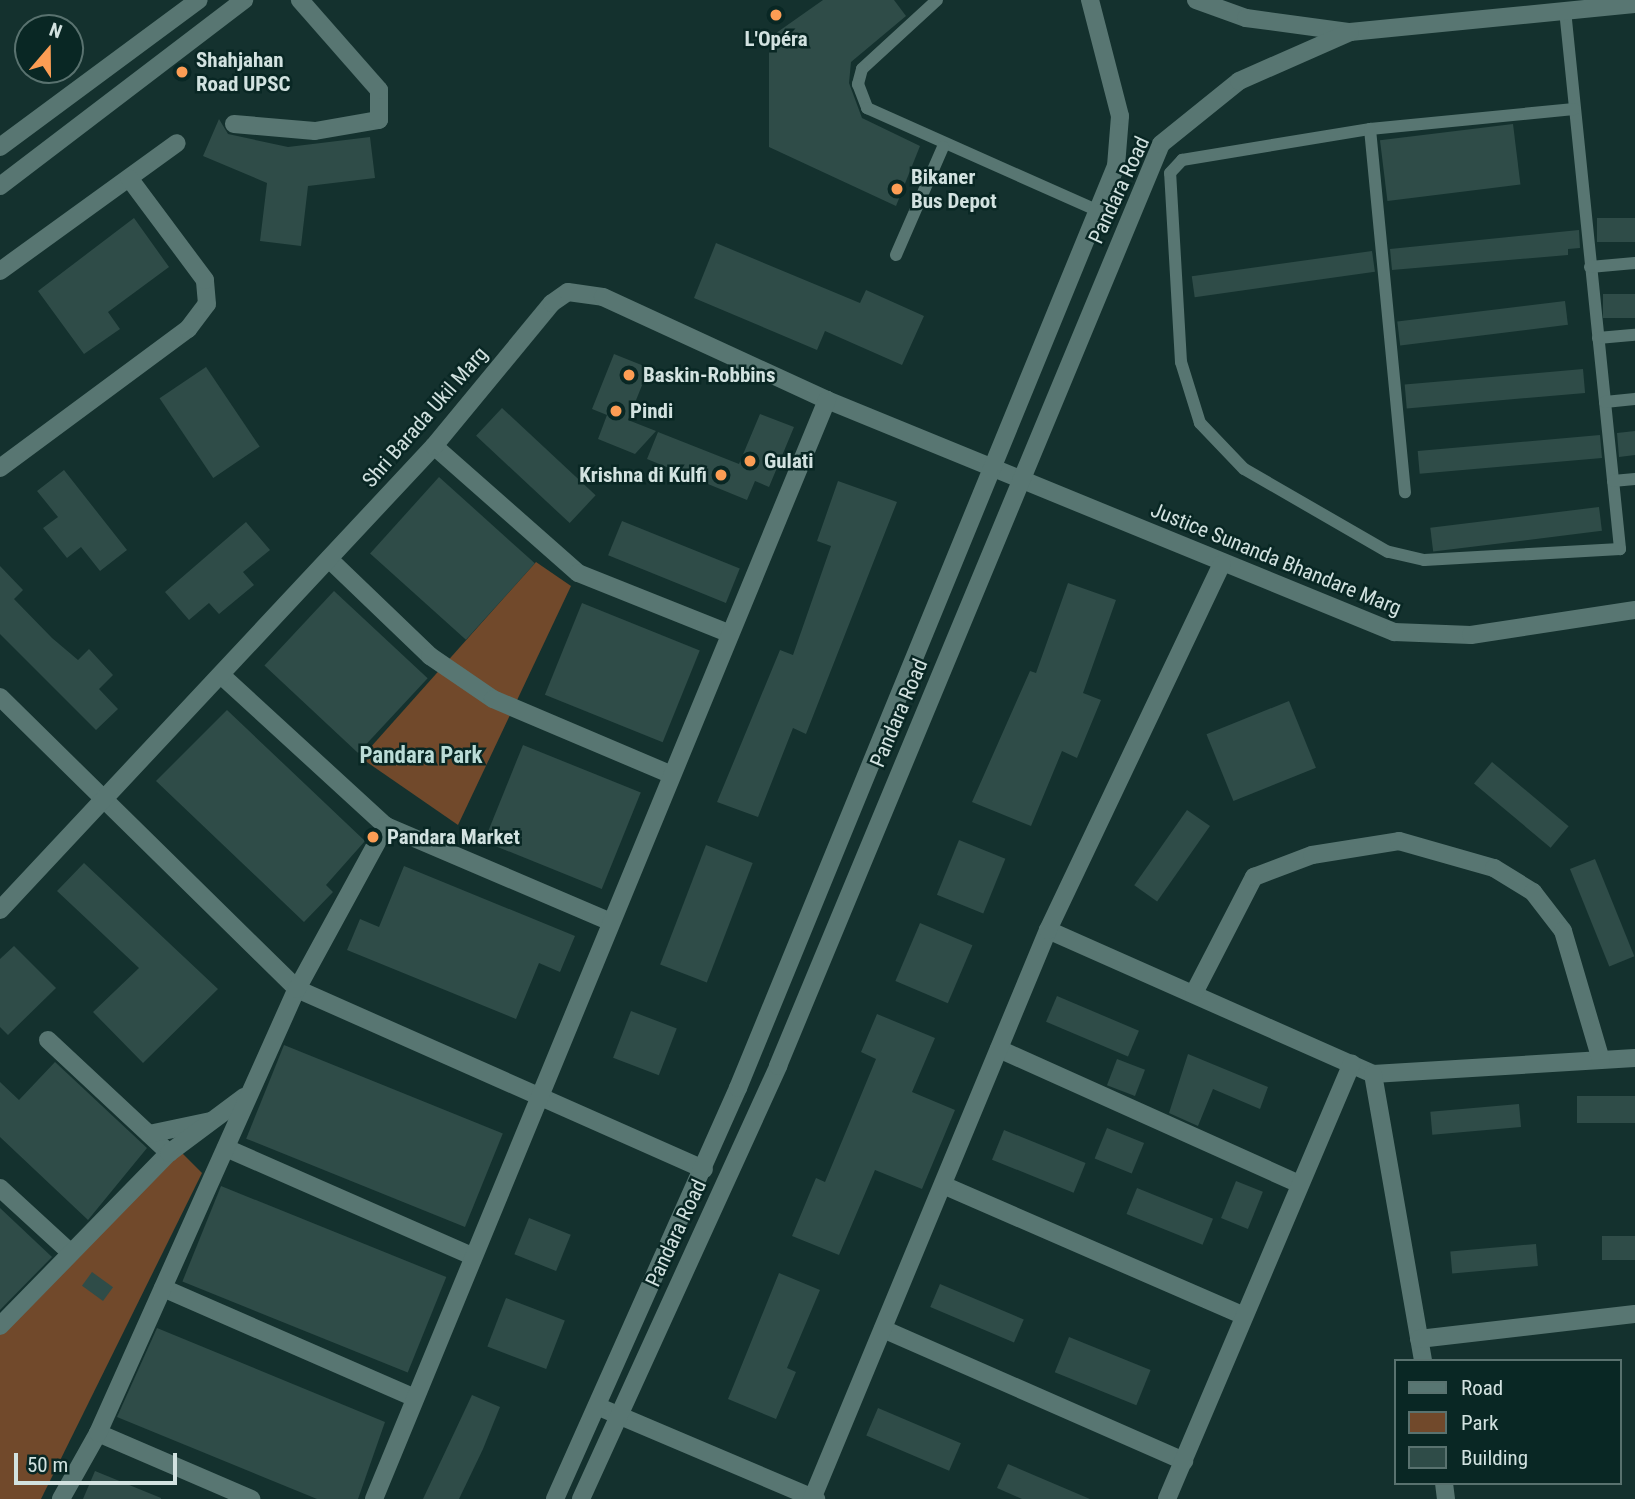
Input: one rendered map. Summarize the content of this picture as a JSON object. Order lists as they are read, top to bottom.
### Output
{
  "streets": {
    "street": ["Pandara Road", "Shri Barada Ukil Marg", "Justice Sunanda Bhandare Marg"]
  },
  "crossings": [
    ["Pandara Road", "Shri Barada Ukil Marg"],
    ["Pandara Road", "Justice Sunanda Bhandare Marg"],
    ["Shri Barada Ukil Marg", "Justice Sunanda Bhandare Marg"]
  ],
  "districts": ["Pandara Park"],
  "places": [
    "L'Opéra",
    "Shahjahan Road UPSC",
    "Bikaner Bus Depot",
    "Baskin-Robbins",
    "Pindi",
    "Gulati",
    "Krishna di Kulfi",
    "Pandara Market"
  ],
  "legend": ["Road", "Park", "Building"],
  "scale_bar": "50 m",
  "north": "top"
}
